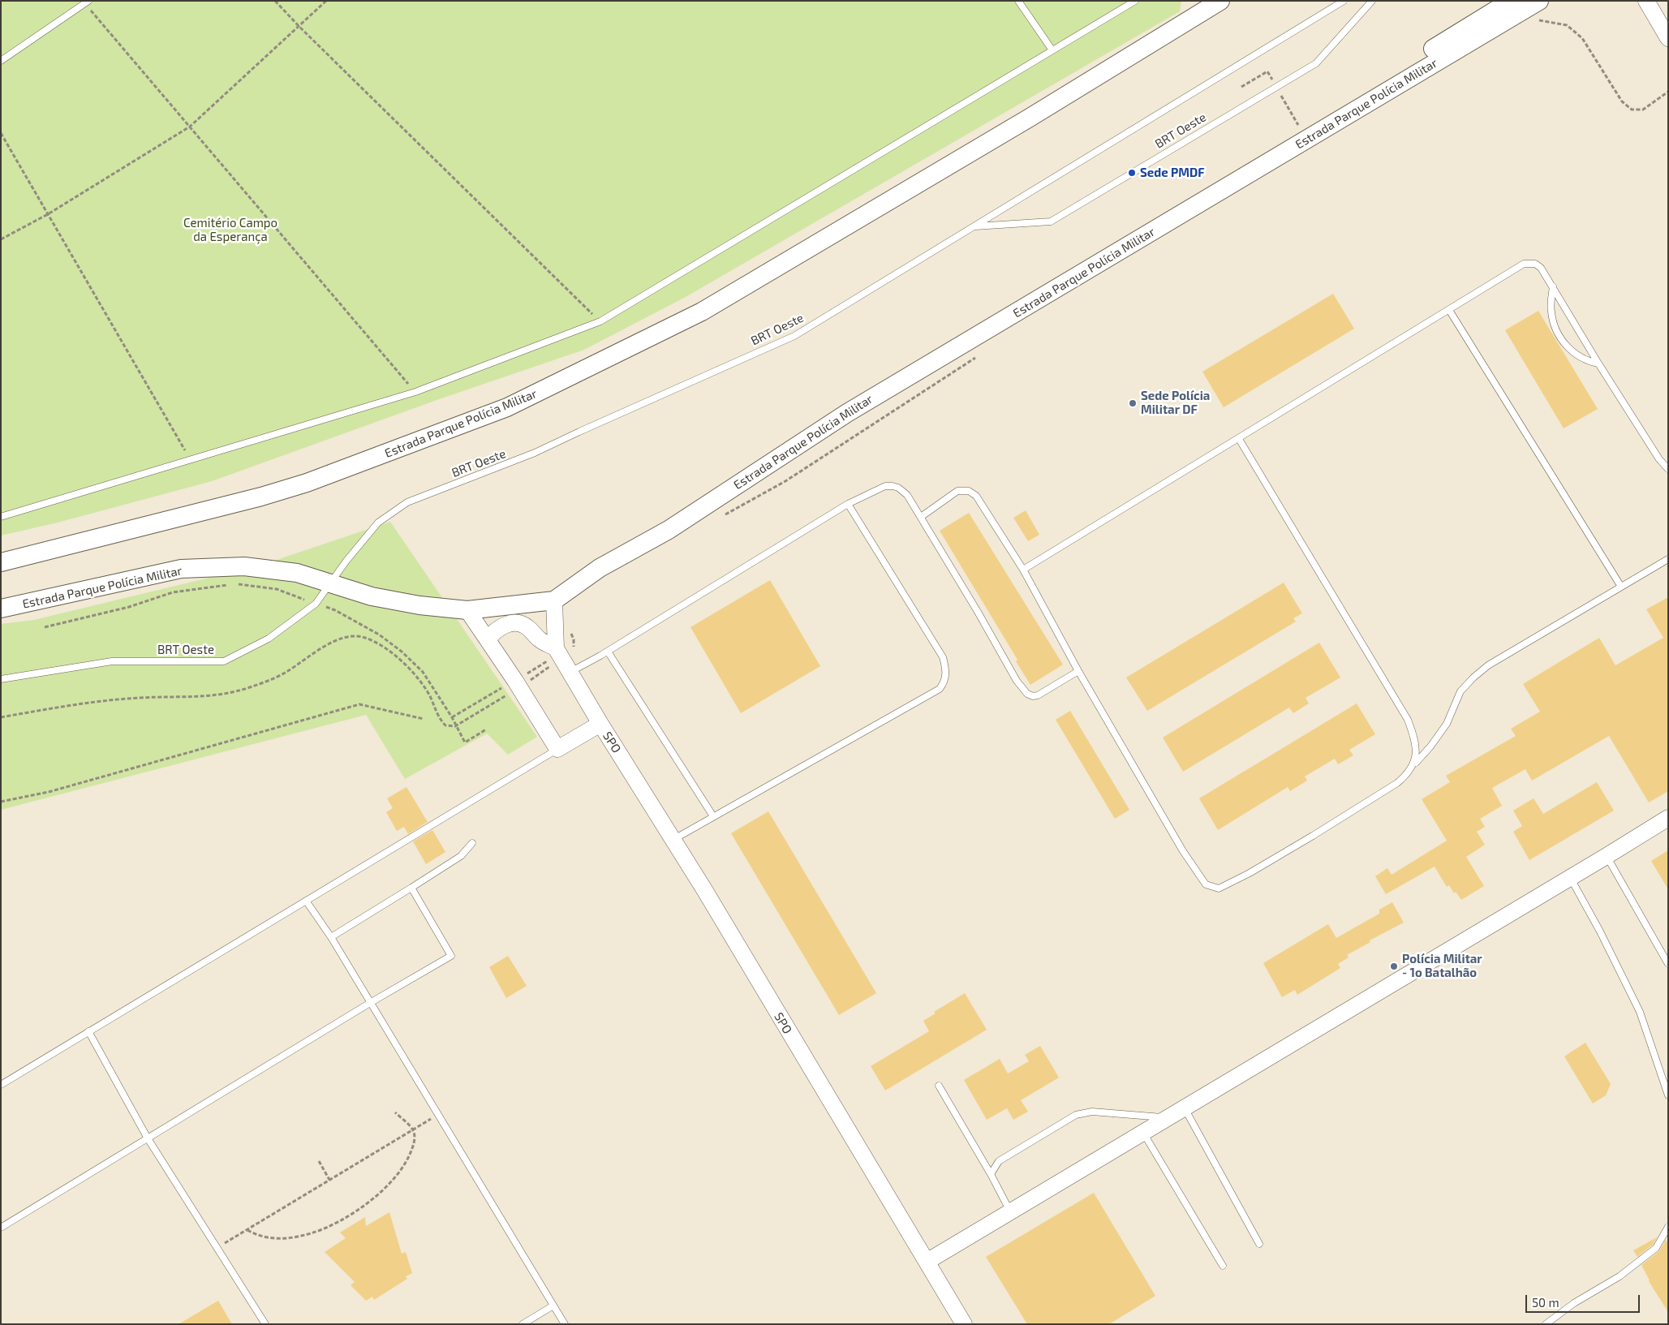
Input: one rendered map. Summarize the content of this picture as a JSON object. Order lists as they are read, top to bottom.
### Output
{
  "streets": {
    "main road": ["Estrada Parque Polícia Militar"],
    "street": ["SPO"],
    "lane": ["BRT Oeste"]
  },
  "crossings": [
    ["Estrada Parque Polícia Militar", "BRT Oeste"],
    ["Estrada Parque Polícia Militar", "SPO"]
  ],
  "parks": ["Cemitério Campo da Esperança"],
  "places": ["Sede PMDF", "Sede Polícia Militar DF", "Polícia Militar - 1o Batalhão"],
  "scale_bar": "50 m"
}
